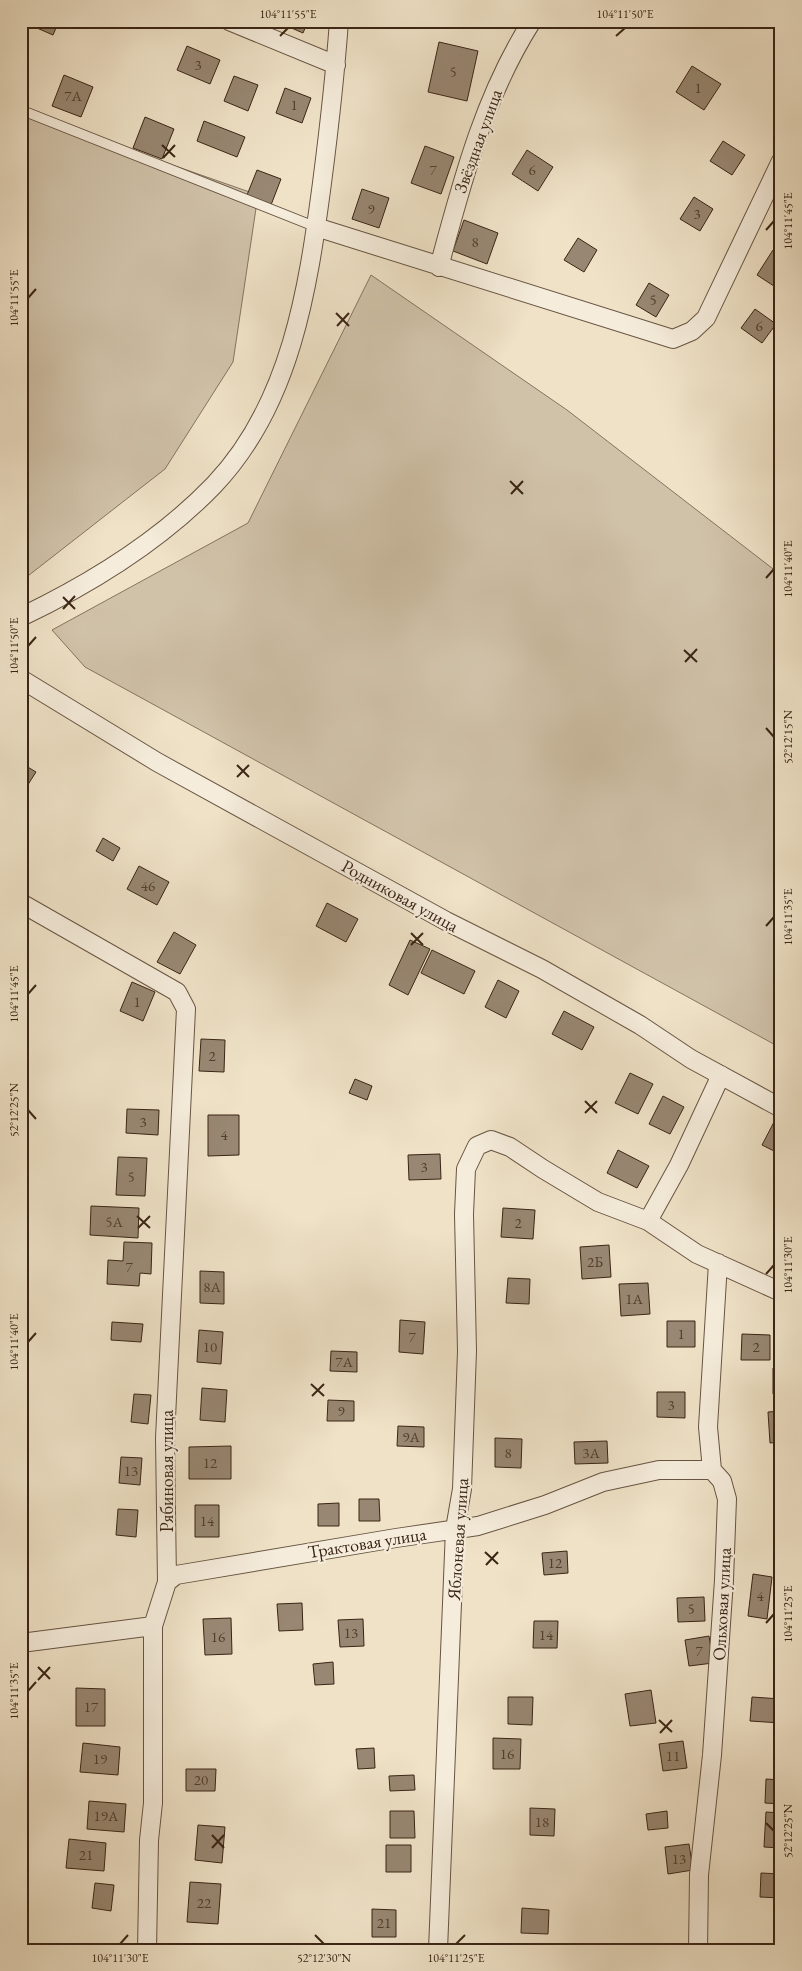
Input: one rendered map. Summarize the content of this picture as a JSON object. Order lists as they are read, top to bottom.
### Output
{
  "streets": {
    "street": [
      "Звёздная улица",
      "Родниковая улица",
      "Рябиновая улица",
      "Яблоневая улица",
      "Трактовая улица",
      "Ольховая улица"
    ]
  },
  "crossings": [
    ["Рябиновая улица", "Трактовая улица"],
    ["Яблоневая улица", "Трактовая улица"],
    ["Трактовая улица", "Ольховая улица"]
  ],
  "house_numbers": [
    "3",
    "5",
    "1",
    "7А",
    "1",
    "7",
    "6",
    "9",
    "3",
    "8",
    "5",
    "6",
    "46",
    "1",
    "2",
    "3",
    "4",
    "3",
    "5",
    "5А",
    "2",
    "2Б",
    "7",
    "8А",
    "1А",
    "1",
    "7",
    "10",
    "2",
    "7А",
    "3",
    "9",
    "9А",
    "8",
    "3А",
    "12",
    "13",
    "14",
    "12",
    "4",
    "5",
    "13",
    "14",
    "16",
    "7",
    "17",
    "16",
    "11",
    "19",
    "20",
    "19А",
    "18",
    "21",
    "13",
    "22",
    "21"
  ],
  "coordinates": [
    "104°11'55\"E",
    "104°11'50\"E",
    "104°11'45\"E",
    "104°11'40\"E",
    "52°12'15\"N",
    "104°11'35\"E",
    "52°12'25\"N",
    "104°11'30\"E",
    "104°11'25\"E",
    "52°12'30\"N"
  ]
}
